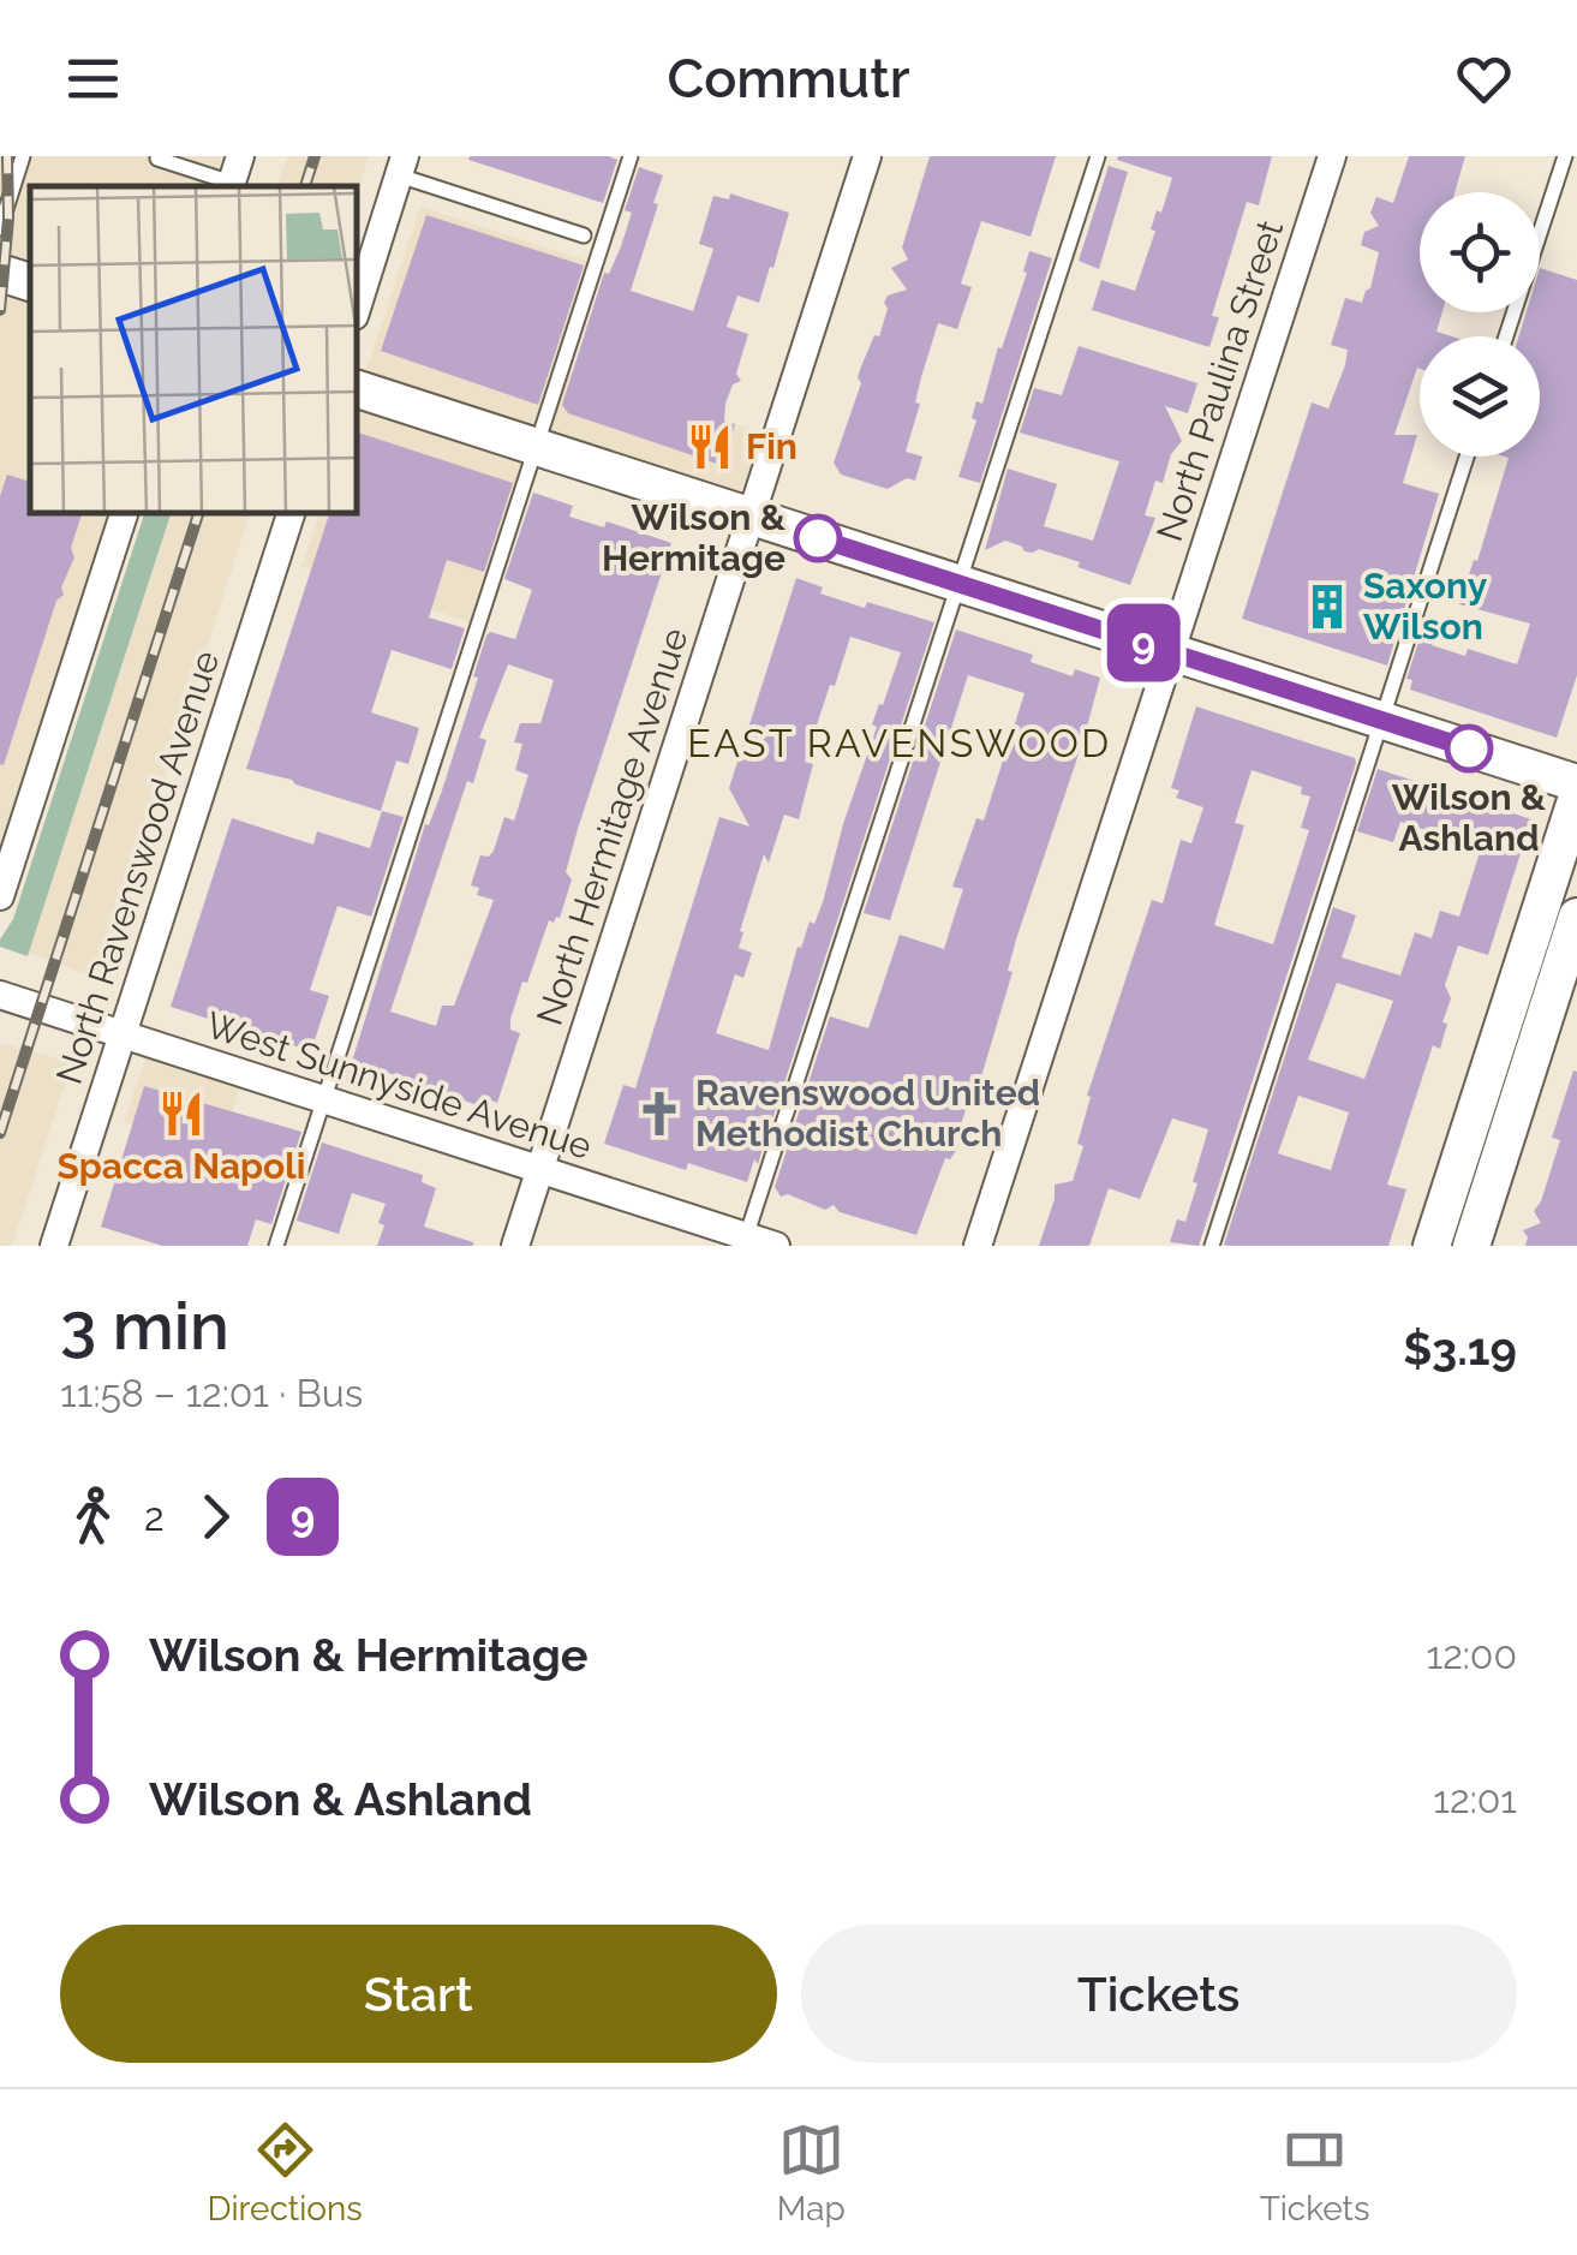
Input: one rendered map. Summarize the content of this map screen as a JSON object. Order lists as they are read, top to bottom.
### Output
{
  "streets": {
    "street": [
      "North Paulina Street",
      "North Hermitage Avenue",
      "North Ravenswood Avenue",
      "West Sunnyside Avenue"
    ]
  },
  "crossings": [
    ["North Hermitage Avenue", "West Sunnyside Avenue"],
    ["North Ravenswood Avenue", "West Sunnyside Avenue"]
  ],
  "districts": ["EAST RAVENSWOOD"],
  "places": {
    "restaurant": ["Fin", "Spacca Napoli"],
    "other": ["Wilson & Hermitage", "Wilson & Ashland"],
    "building": ["Saxony Wilson"],
    "church": ["Ravenswood United Methodist Church"]
  },
  "lines": ["bus line 9"],
  "page": {
    "header": "Commutr",
    "on_map": "9",
    "heading": ["3 min", "11:58 – 12:01 · Bus", "$3.19"],
    "legs": ["2", "9"],
    "list": [
      {
        "name": "Wilson & Hermitage",
        "value": "12:00"
      },
      {
        "name": "Wilson & Ashland",
        "value": "12:01"
      }
    ],
    "buttons": ["Start", "Tickets"],
    "tabs": ["Directions", "Map", "Tickets"]
  }
}
